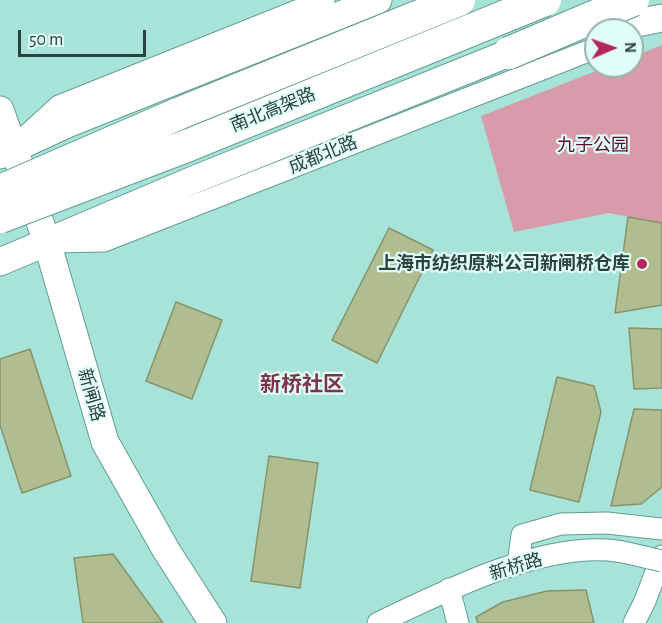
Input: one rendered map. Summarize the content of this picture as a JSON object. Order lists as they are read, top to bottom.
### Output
{
  "streets": {
    "highway": ["南北高架路"],
    "main road": ["成都北路", "新闸路"],
    "street": ["新桥路"]
  },
  "crossings": [
    ["成都北路", "新闸路"]
  ],
  "districts": ["新桥社区"],
  "parks": ["九子公园"],
  "places": ["上海市纺织原料公司新闸桥仓库"],
  "scale_bar": "50 m",
  "north": "right"
}
